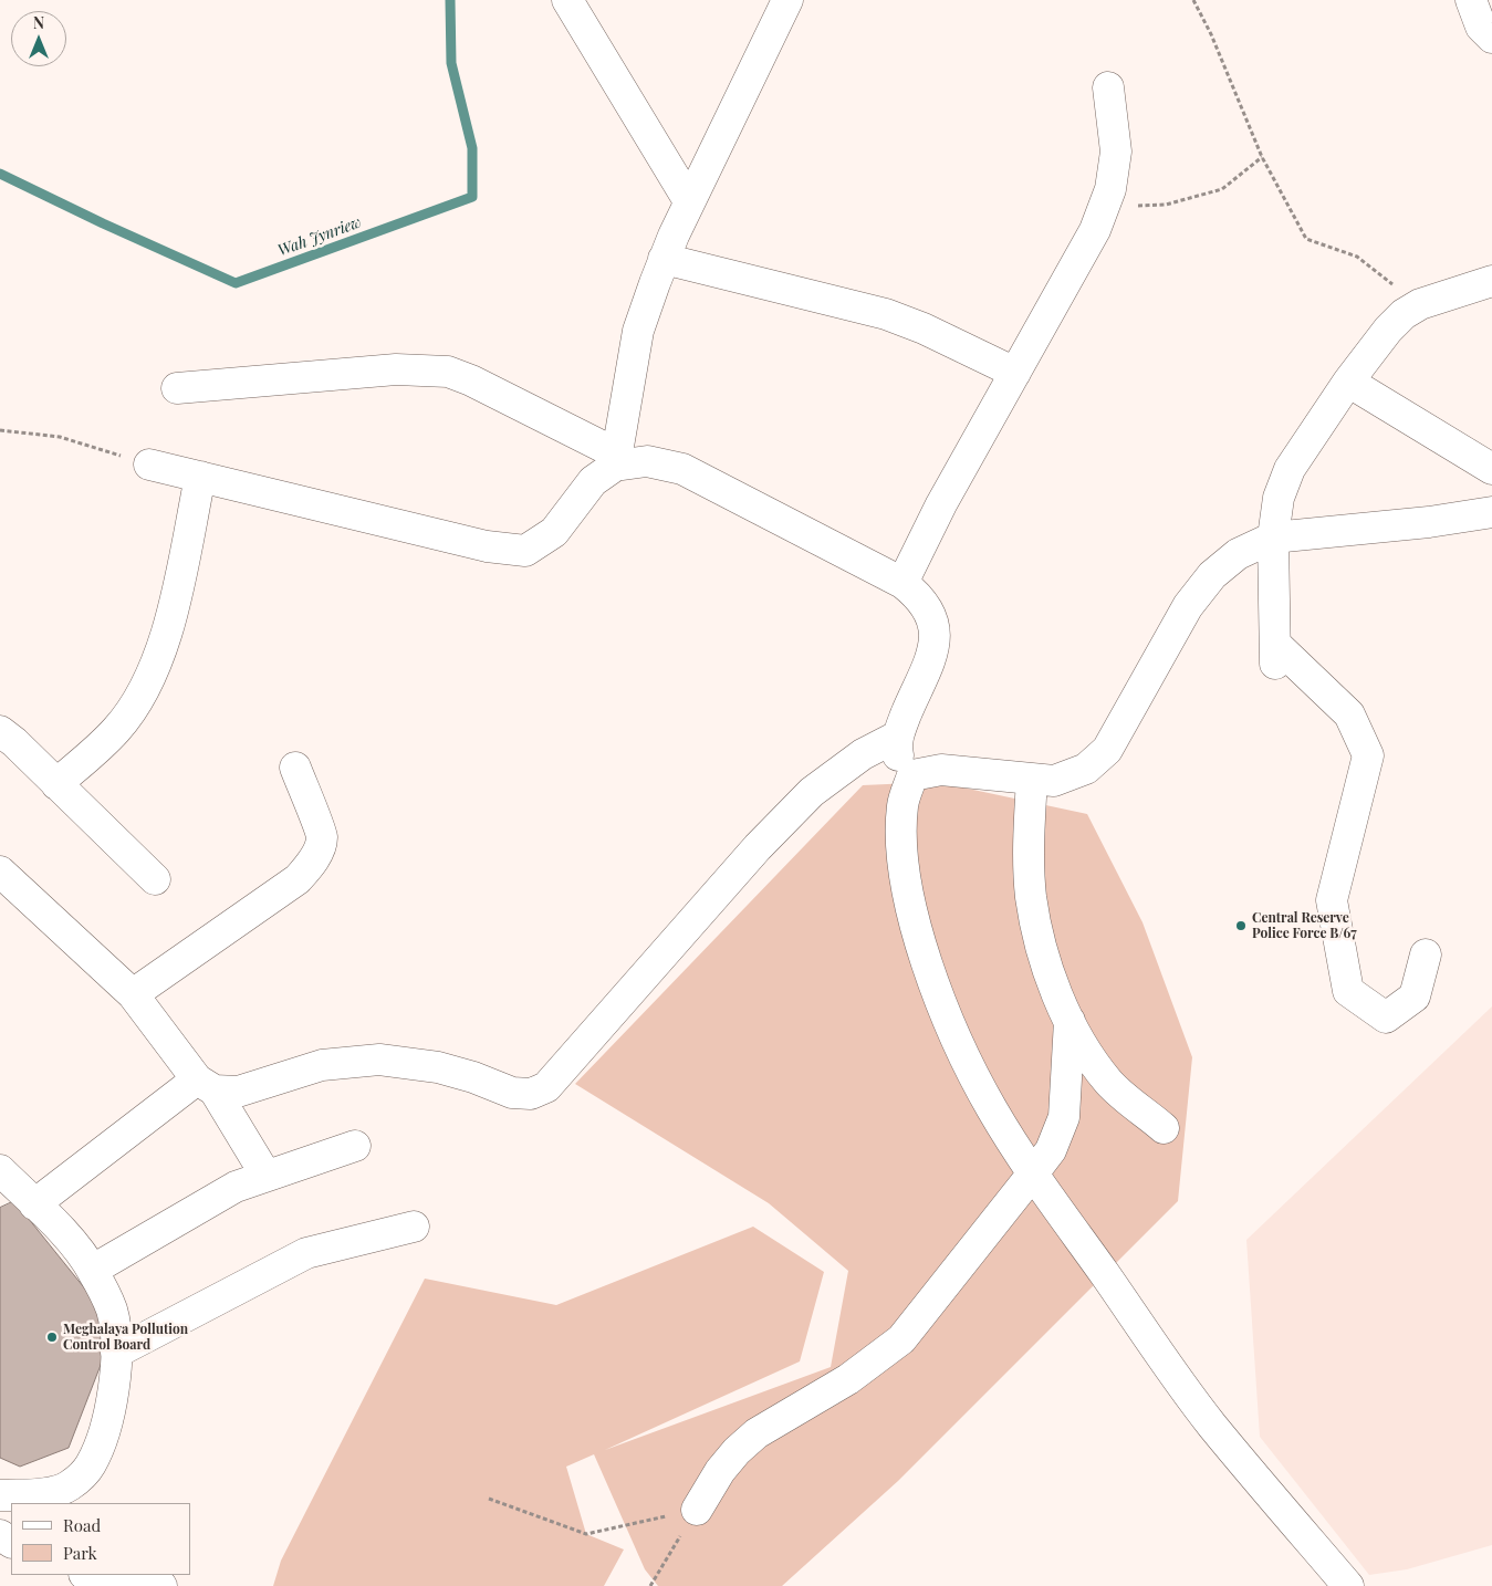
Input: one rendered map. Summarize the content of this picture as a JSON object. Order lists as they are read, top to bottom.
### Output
{
  "water": ["Wah Jynriew"],
  "places": ["Central Reserve Police Force B/67", "Meghalaya Pollution Control Board"],
  "legend": ["Road", "Park"],
  "north": "top"
}
